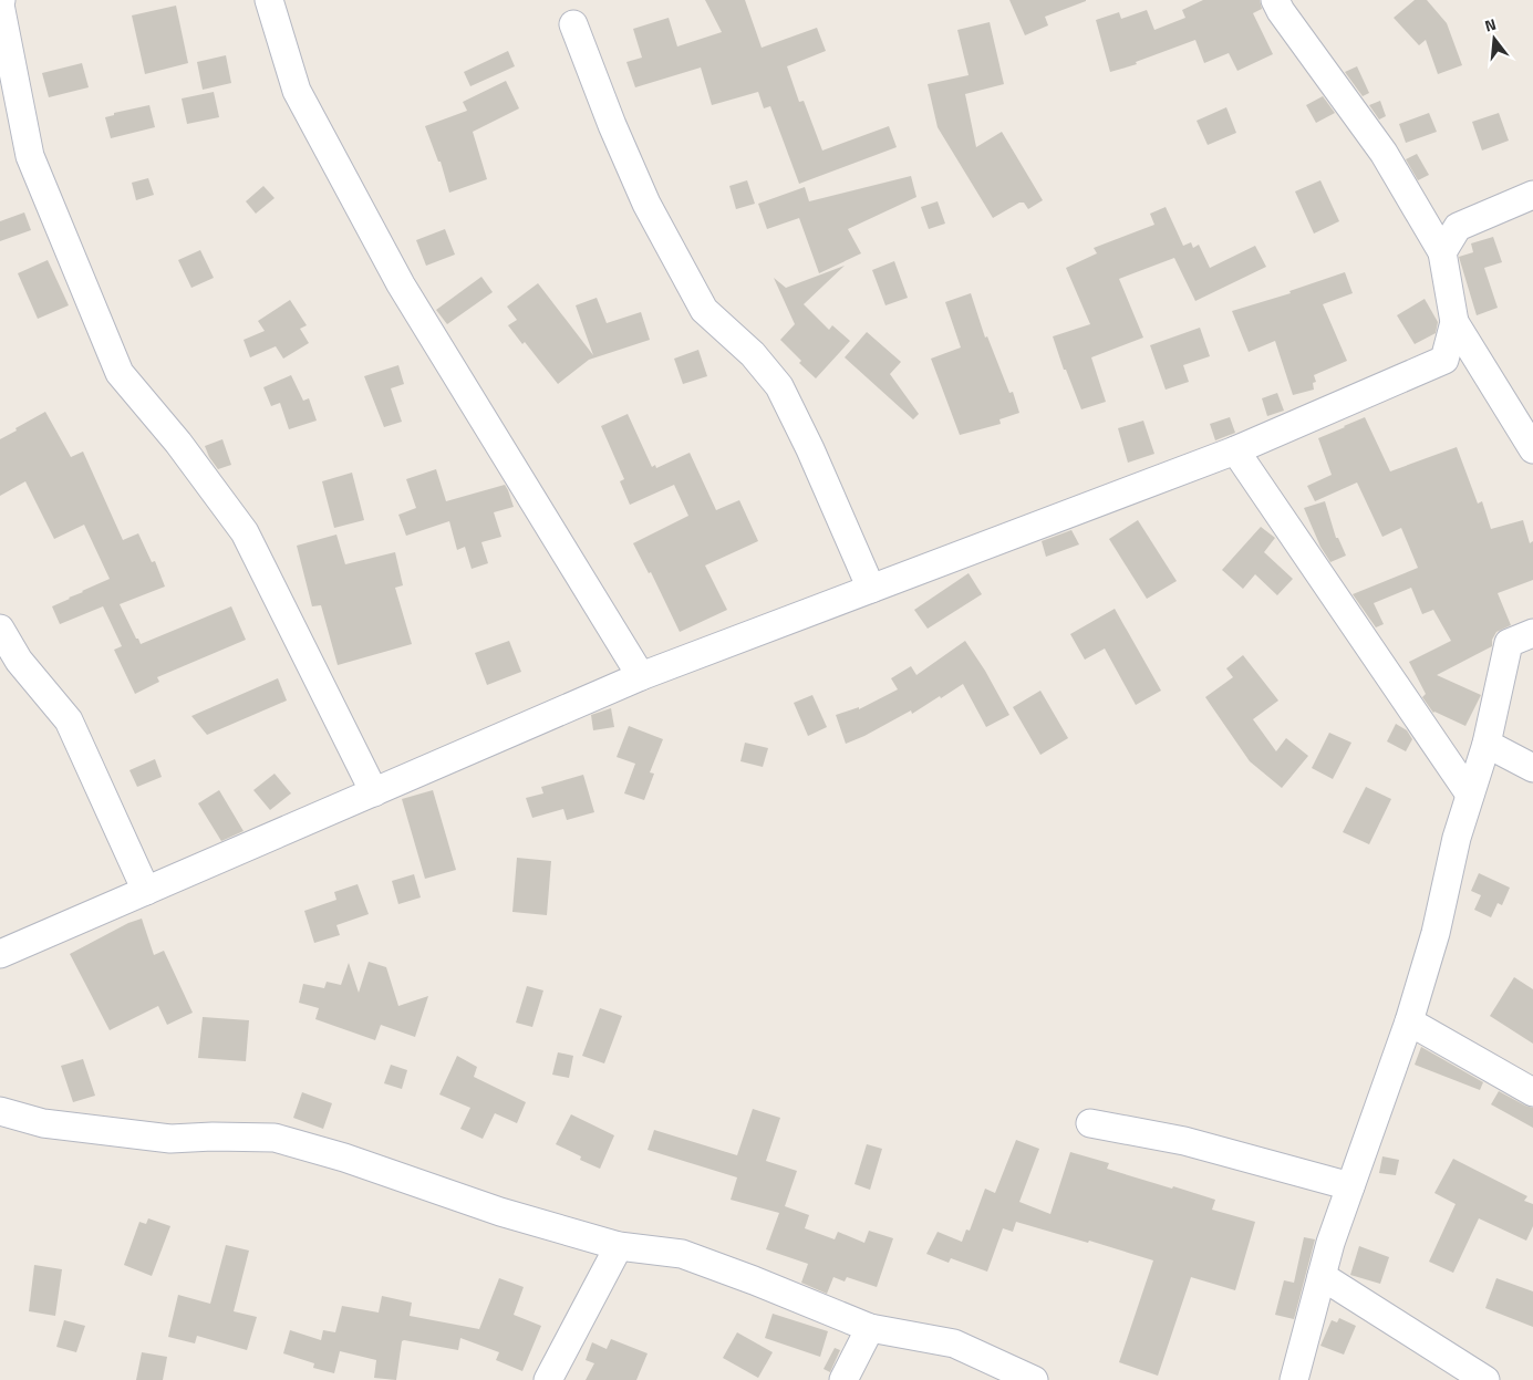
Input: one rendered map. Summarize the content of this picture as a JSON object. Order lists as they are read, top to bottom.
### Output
{
  "north": "top"
}
